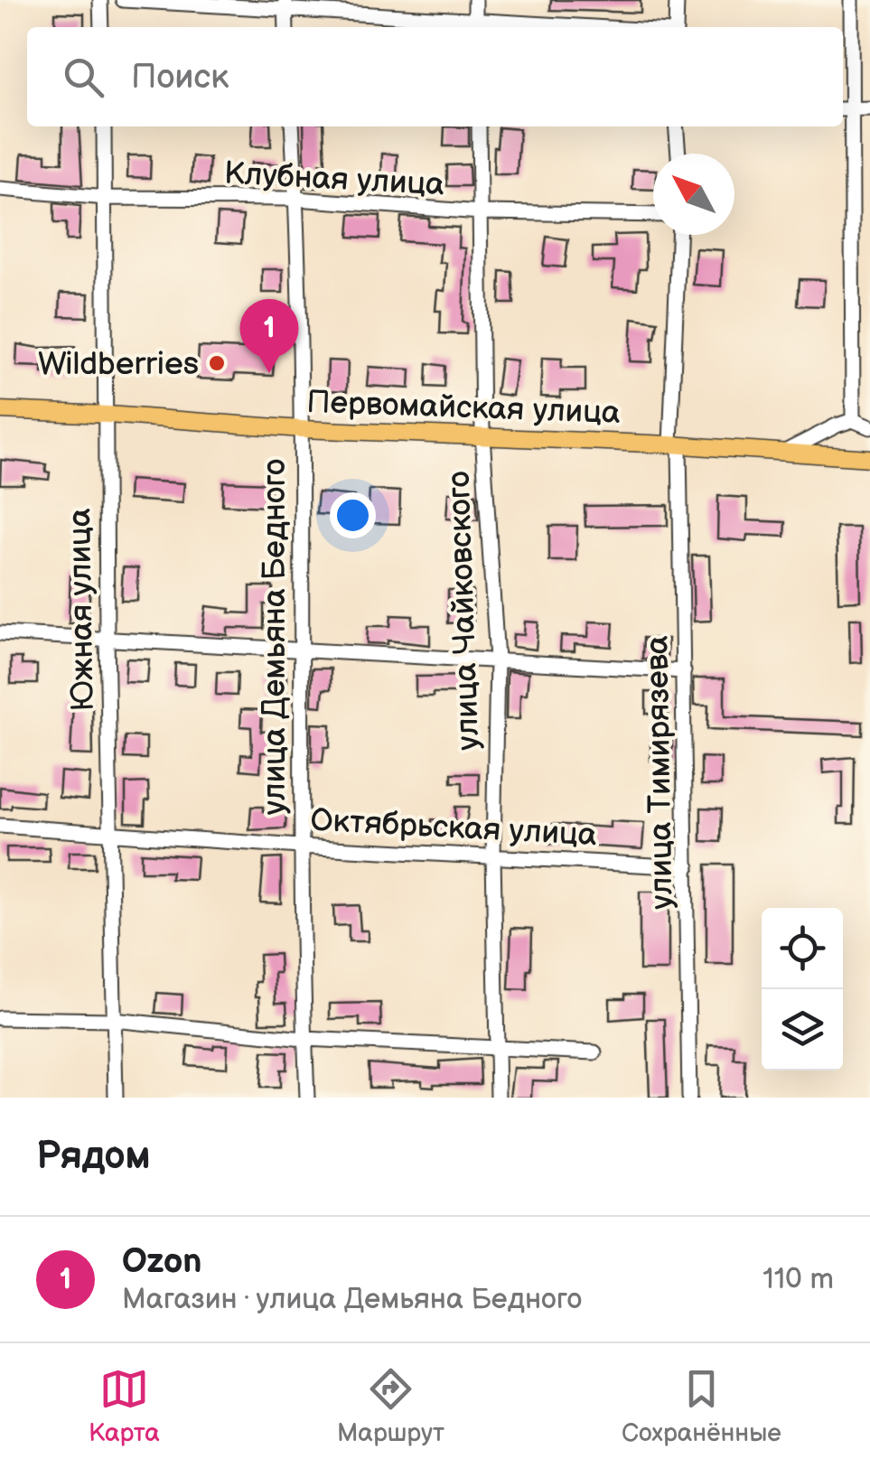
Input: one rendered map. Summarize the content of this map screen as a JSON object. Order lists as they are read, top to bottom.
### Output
{
  "streets": {
    "main road": ["Первомайская улица"],
    "street": [
      "Клубная улица",
      "Южная улица",
      "улица Чайковского",
      "улица Демьяна Бедного",
      "улица Тимирязева",
      "Октябрьская улица"
    ]
  },
  "crossings": [
    ["Клубная улица", "Южная улица"],
    ["Клубная улица", "улица Чайковского"],
    ["Клубная улица", "улица Демьяна Бедного"],
    ["Первомайская улица", "Южная улица"],
    ["Первомайская улица", "улица Чайковского"],
    ["Первомайская улица", "улица Демьяна Бедного"],
    ["Первомайская улица", "улица Тимирязева"],
    ["Южная улица", "Октябрьская улица"],
    ["улица Чайковского", "Октябрьская улица"],
    ["улица Демьяна Бедного", "Октябрьская улица"],
    ["улица Тимирязева", "Октябрьская улица"]
  ],
  "places": ["Wildberries"],
  "north": "top left",
  "page": {
    "search": "Поиск",
    "pins": "1",
    "heading": "Рядом",
    "list": [
      {
        "mark": "1",
        "name": "Ozon",
        "note": "Магазин · улица Демьяна Бедного",
        "value": "110 m"
      }
    ],
    "nav": ["Карта", "Маршрут", "Сохранённые"]
  }
}
